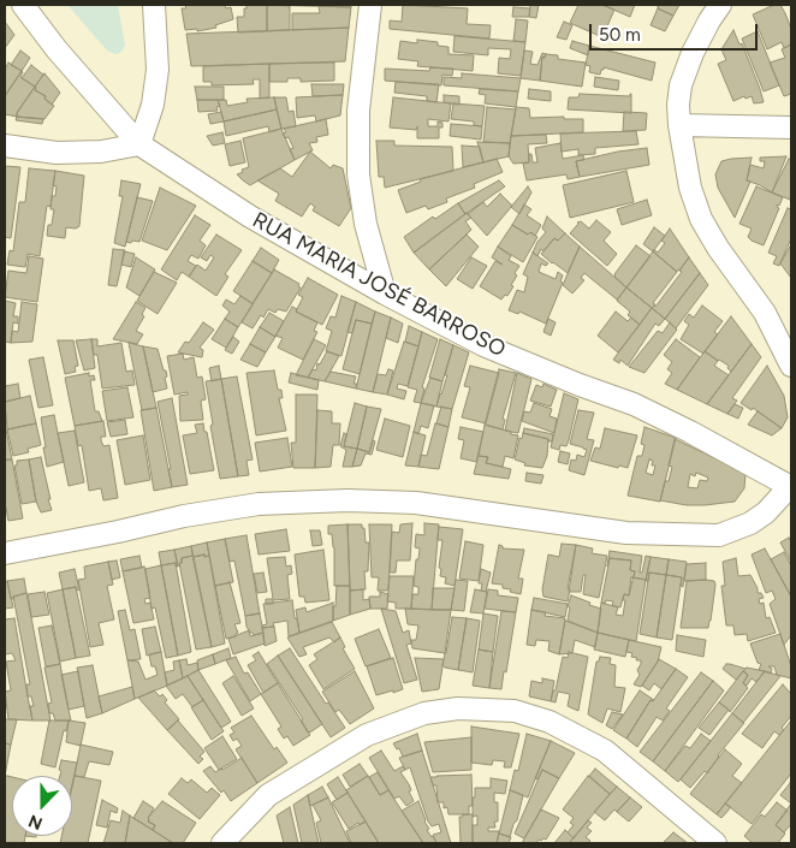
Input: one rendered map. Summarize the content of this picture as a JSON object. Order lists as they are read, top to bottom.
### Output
{
  "streets": {
    "street": ["RUA MARIA JOSÉ BARROSO"]
  },
  "scale_bar": "50 m",
  "north": "bottom"
}
